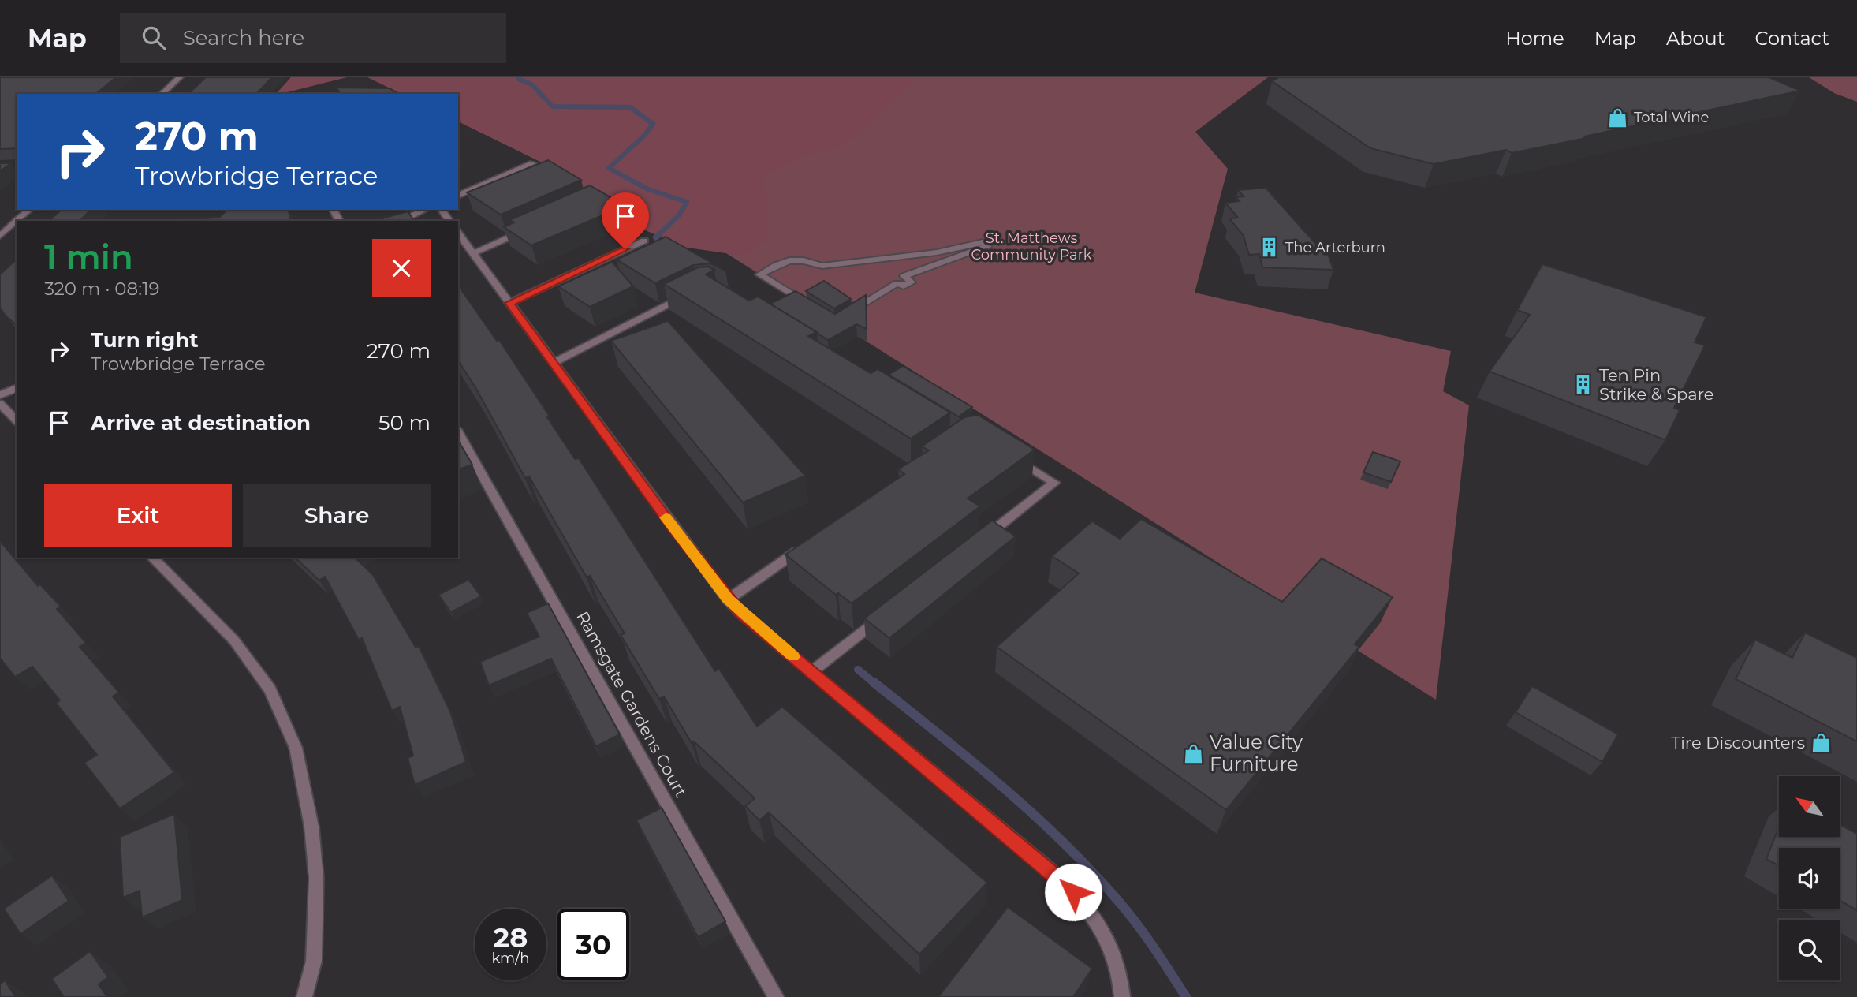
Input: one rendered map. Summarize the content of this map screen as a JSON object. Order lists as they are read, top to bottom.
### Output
{
  "streets": {
    "street": ["Ramsgate Gardens Court"]
  },
  "parks": ["St. Matthews Community Park"],
  "places": {
    "shop": ["Total Wine", "Tire Discounters", "Value City Furniture"],
    "building": ["The Arterburn", "Ten Pin Strike & Spare"]
  },
  "north": "top left",
  "page": {
    "header": "Map",
    "search": "Search here",
    "nav": [
      "Home",
      "Map",
      "About",
      "Contact"
    ],
    "turn": ["270 m", "Trowbridge Terrace"],
    "heading": ["1 min", "320 m · 08:19"],
    "list": [
      {
        "name": "Turn right",
        "note": "Trowbridge Terrace",
        "value": "270 m"
      },
      {
        "name": "Arrive at destination",
        "value": "50 m"
      }
    ],
    "buttons": ["Exit", "Share"],
    "speed": "28 km/h",
    "limit": "30"
  }
}
